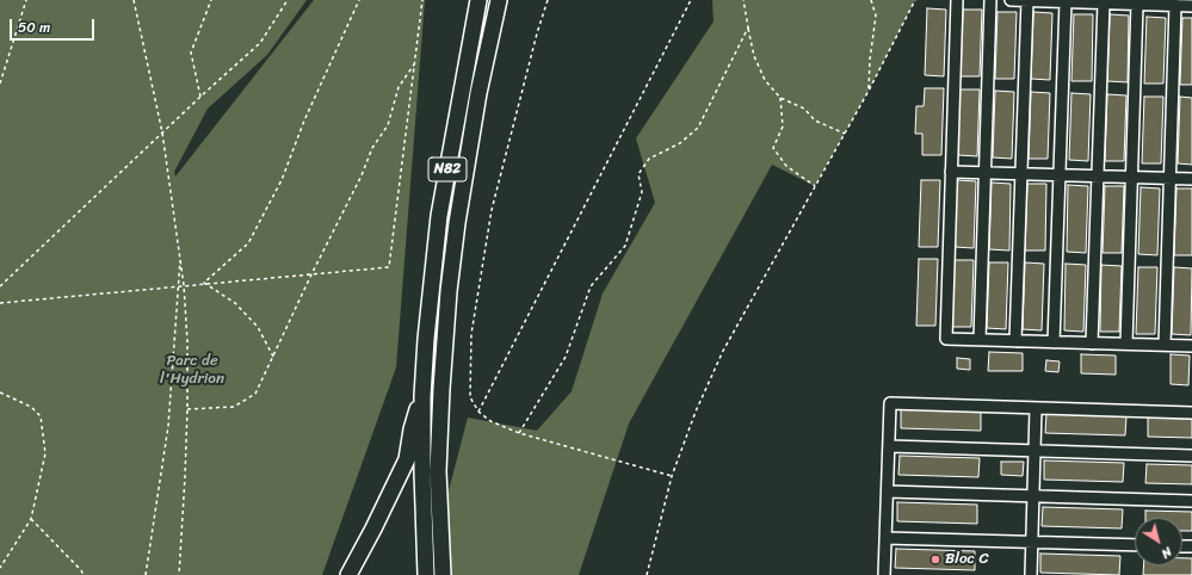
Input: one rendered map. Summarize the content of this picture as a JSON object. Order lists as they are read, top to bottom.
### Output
{
  "streets": {
    "highway": ["N82"]
  },
  "parks": ["Parc de l'Hydrion"],
  "places": ["Bloc C"],
  "scale_bar": "50 m",
  "north": "bottom right"
}
